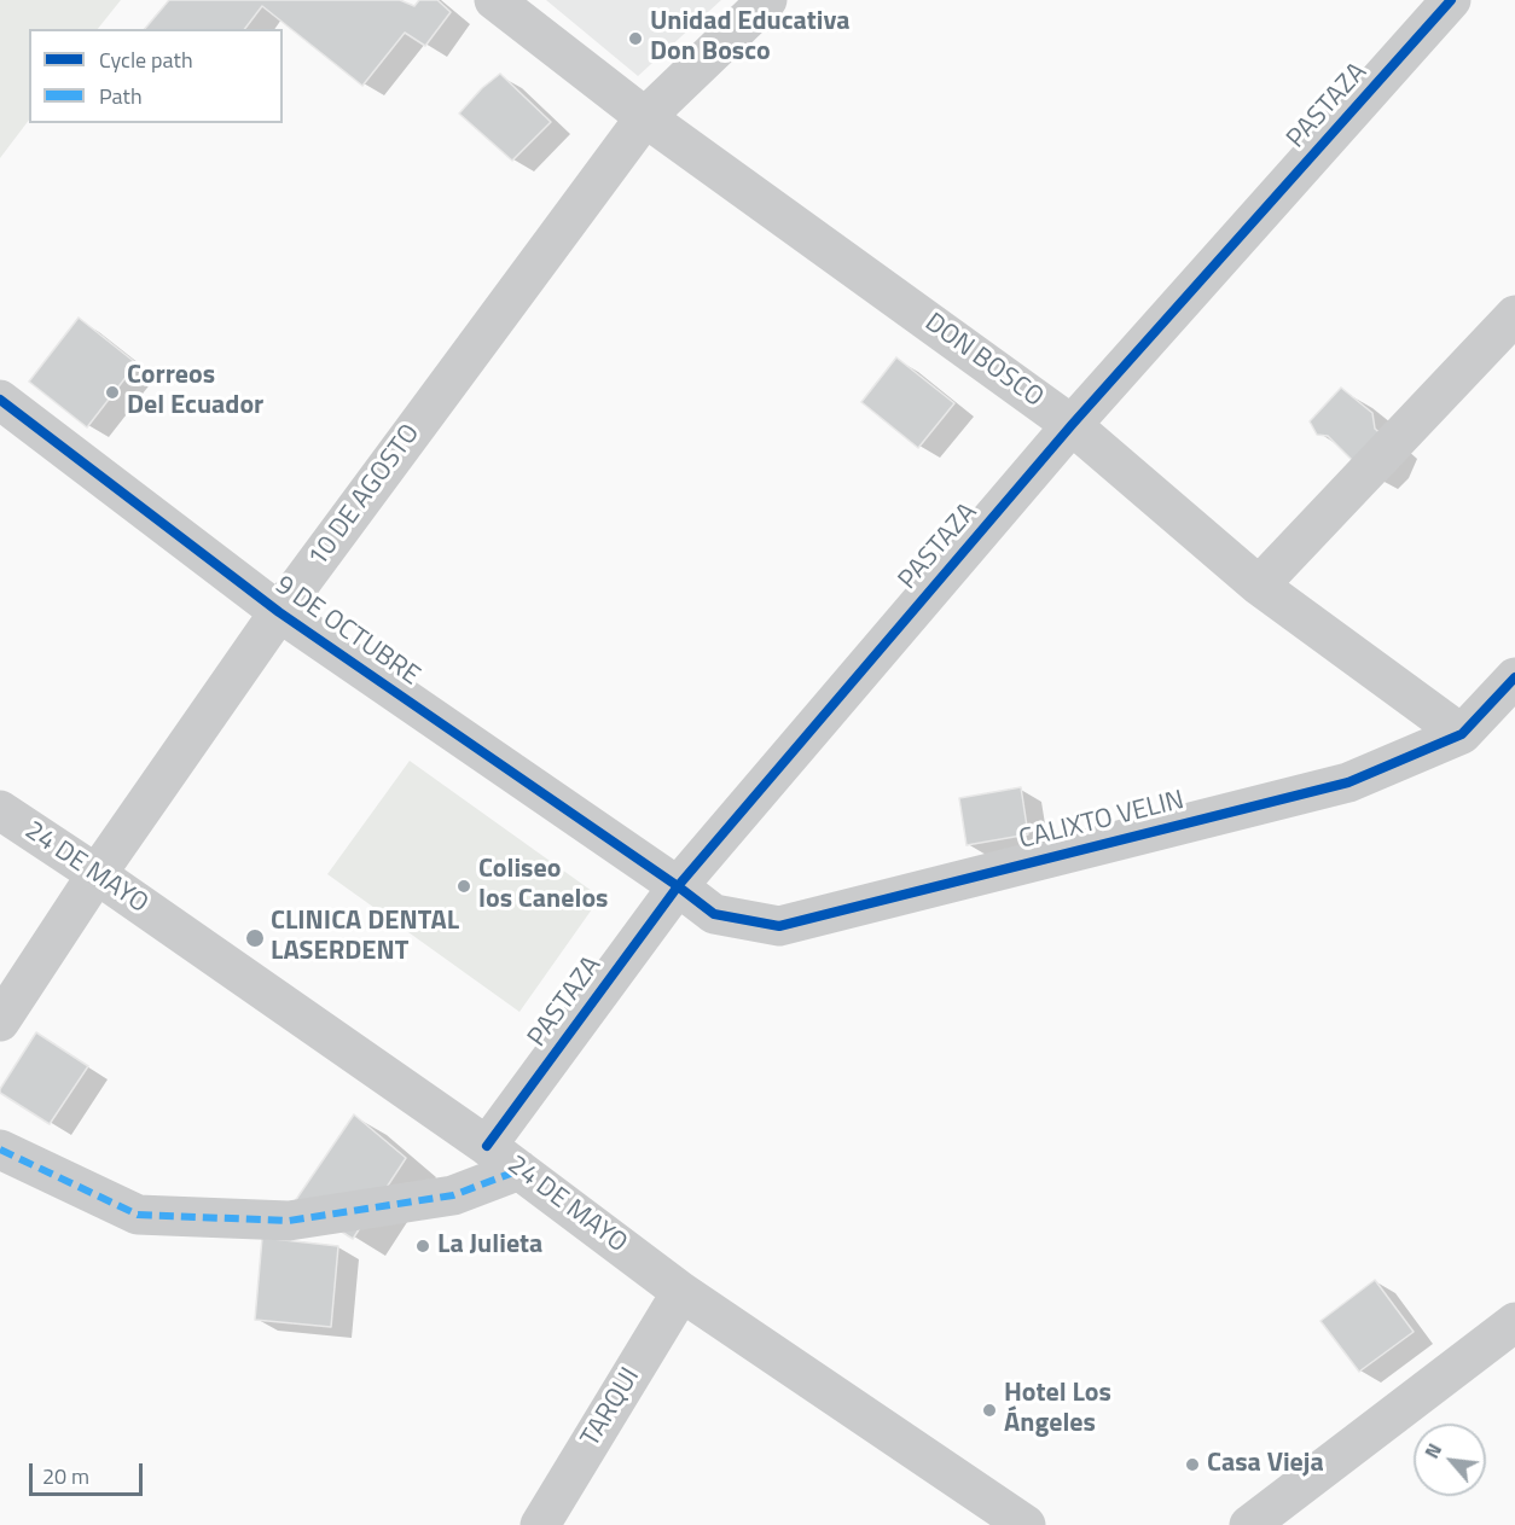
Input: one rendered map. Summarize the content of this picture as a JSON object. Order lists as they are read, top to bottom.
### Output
{
  "streets": {
    "street": [
      "PASTAZA",
      "DON BOSCO",
      "10 DE AGOSTO",
      "9 DE OCTUBRE",
      "CALIXTO VELIN",
      "24 DE MAYO",
      "TARQUI"
    ]
  },
  "crossings": [
    ["PASTAZA", "DON BOSCO"],
    ["PASTAZA", "9 DE OCTUBRE"],
    ["PASTAZA", "CALIXTO VELIN"],
    ["PASTAZA", "24 DE MAYO"],
    ["DON BOSCO", "10 DE AGOSTO"],
    ["DON BOSCO", "CALIXTO VELIN"],
    ["10 DE AGOSTO", "9 DE OCTUBRE"],
    ["10 DE AGOSTO", "24 DE MAYO"],
    ["9 DE OCTUBRE", "CALIXTO VELIN"],
    ["24 DE MAYO", "TARQUI"]
  ],
  "places": [
    "Unidad Educativa Don Bosco",
    "Correos Del Ecuador",
    "Coliseo los Canelos",
    "CLINICA DENTAL LASERDENT",
    "La Julieta",
    "Hotel Los Ángeles",
    "Casa Vieja"
  ],
  "legend": ["Cycle path", "Path"],
  "scale_bar": "20 m",
  "north": "top left"
}
